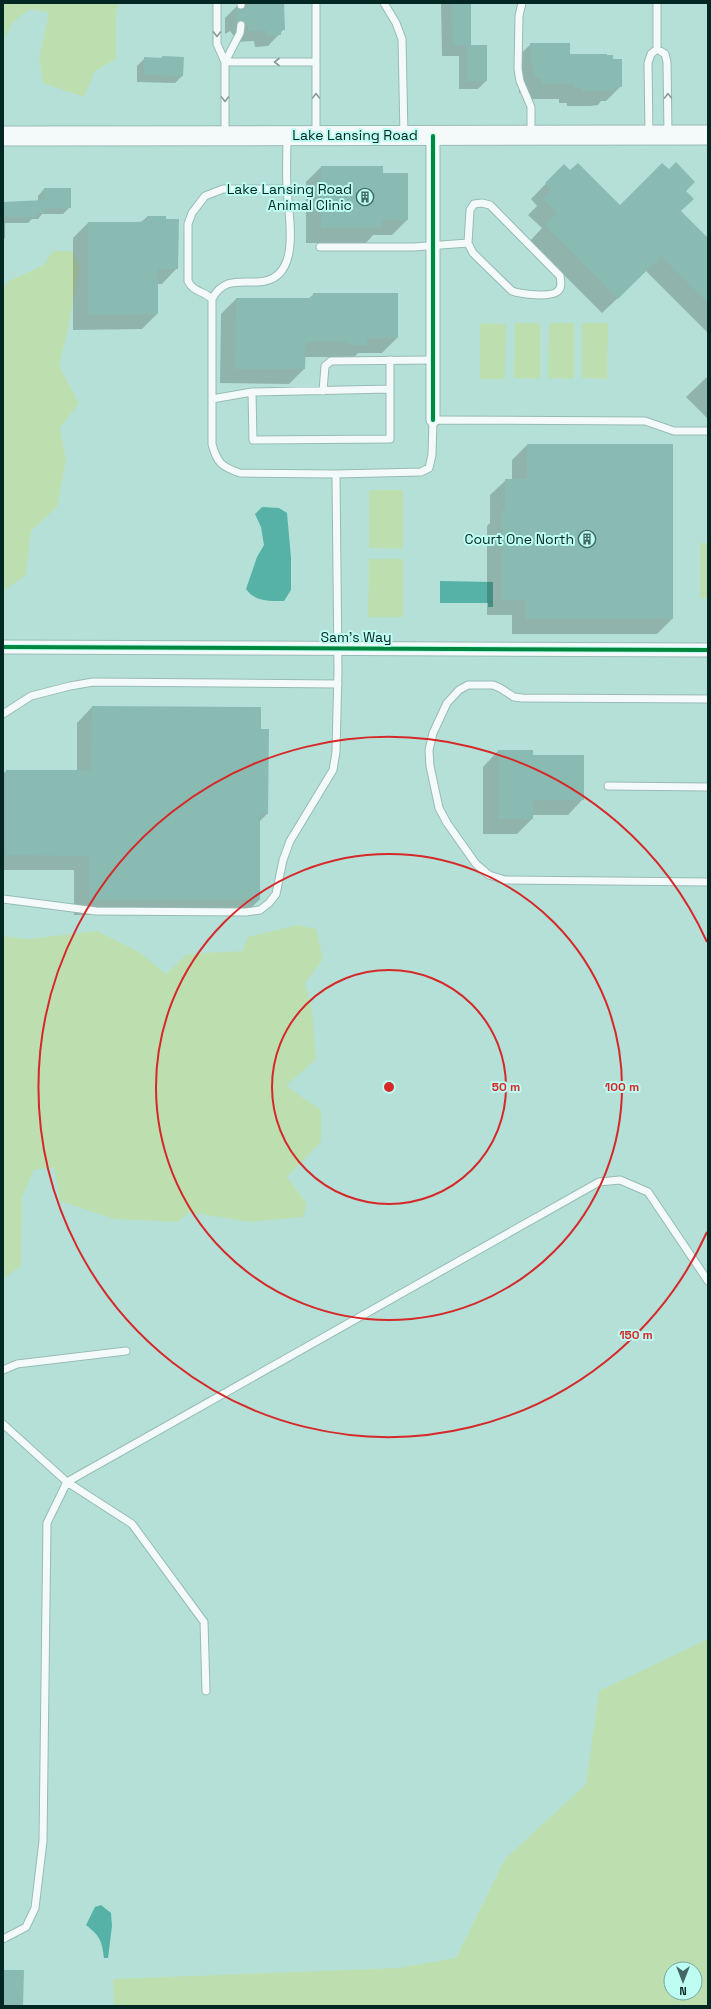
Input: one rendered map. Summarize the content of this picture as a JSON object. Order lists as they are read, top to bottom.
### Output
{
  "streets": {
    "main road": ["Lake Lansing Road"],
    "street": ["Sam's Way"]
  },
  "places": {
    "building": ["Lake Lansing Road Animal Clinic", "Court One North"]
  },
  "north": "bottom",
  "rings": ["50 m", "100 m", "150 m"]
}
